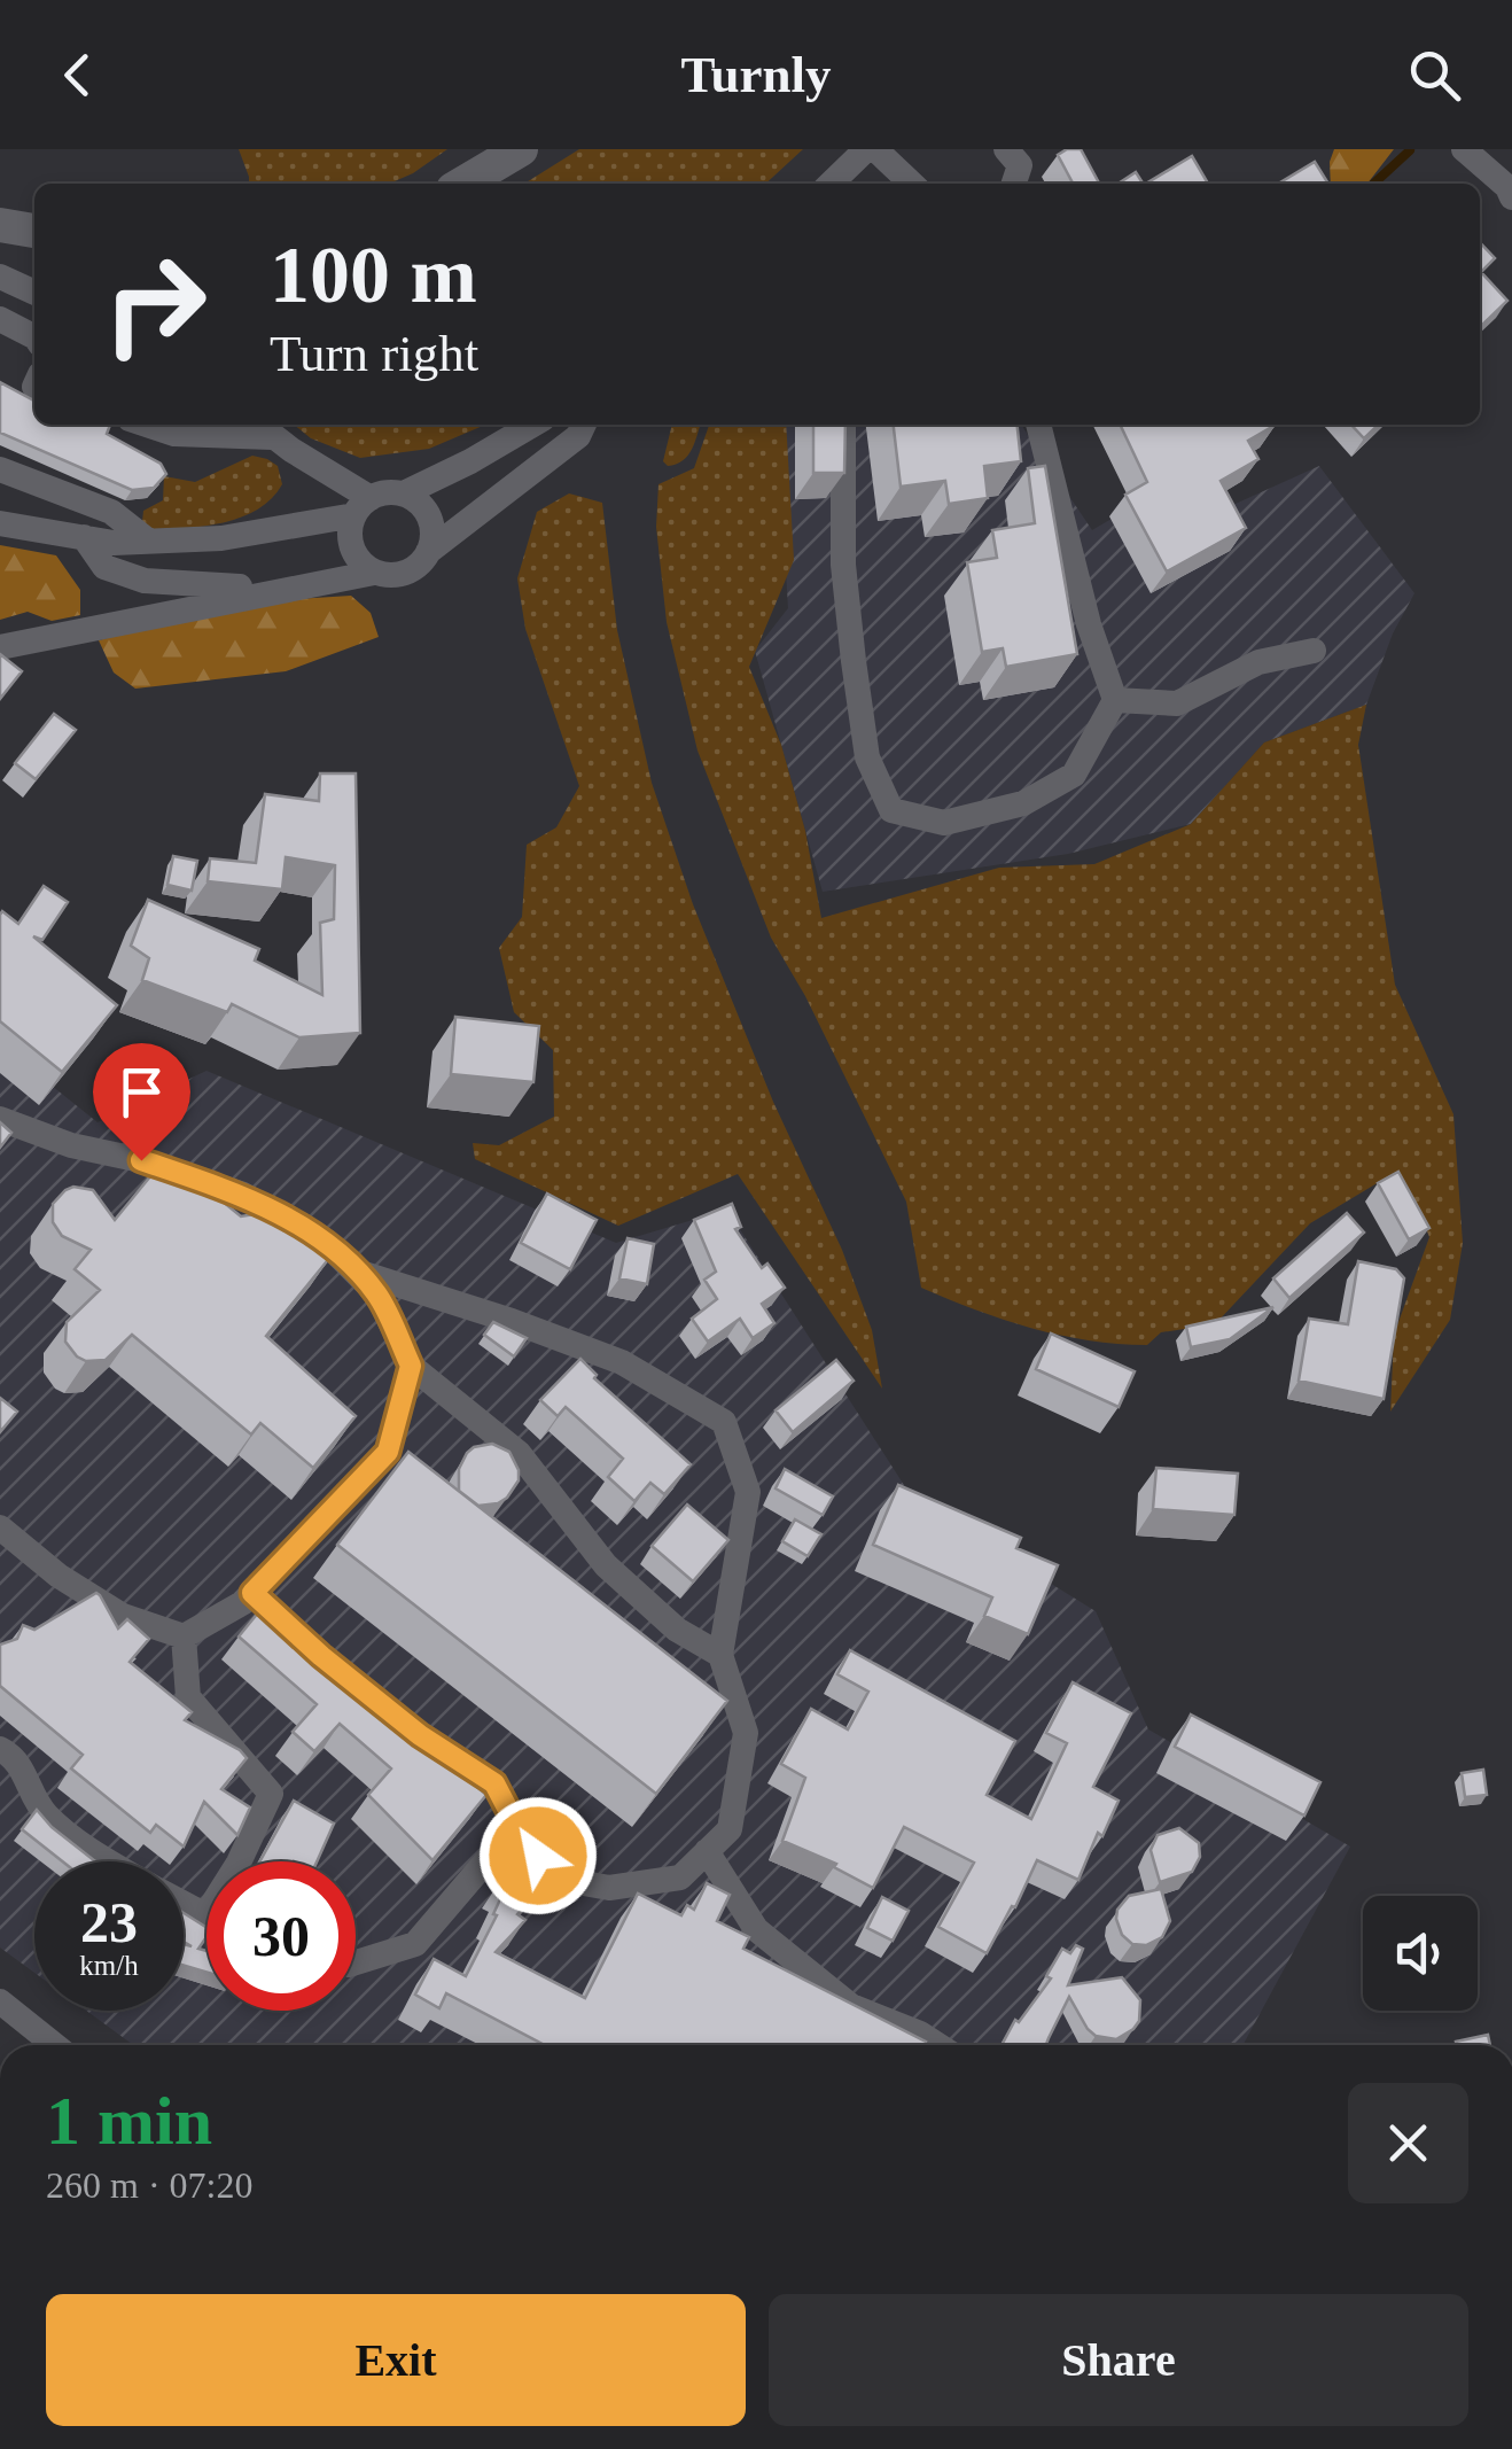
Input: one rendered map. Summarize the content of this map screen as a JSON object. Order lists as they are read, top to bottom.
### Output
{
  "page": {
    "header": "Turnly",
    "turn": ["100 m", "Turn right"],
    "speed": "23 km/h",
    "limit": "30",
    "heading": ["1 min", "260 m · 07:20"],
    "buttons": ["Exit", "Share"]
  }
}
